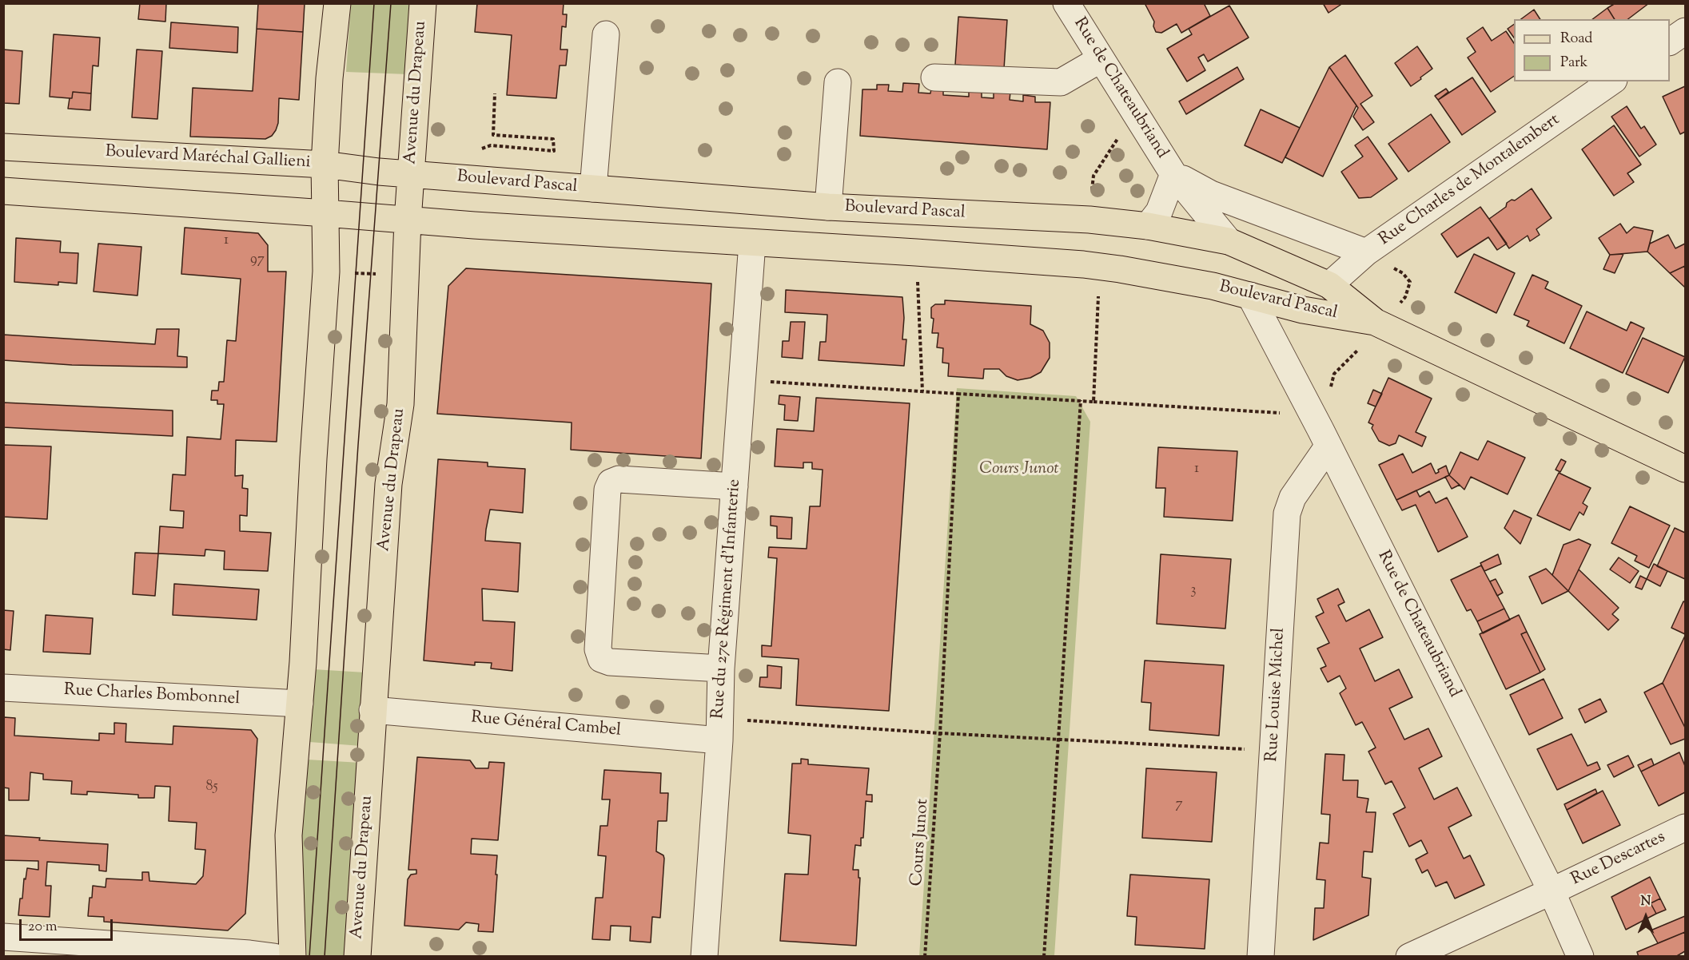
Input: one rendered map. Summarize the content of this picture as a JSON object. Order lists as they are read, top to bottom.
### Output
{
  "streets": {
    "main road": ["Avenue du Drapeau", "Boulevard Maréchal Gallieni", "Boulevard Pascal"],
    "street": [
      "Rue de Chateaubriand",
      "Rue Charles de Montalembert",
      "Rue du 27e Régiment d'Infanterie",
      "Rue Louise Michel",
      "Rue Charles Bombonnel",
      "Rue Général Cambel",
      "Rue Descartes"
    ],
    "path": ["Cours Junot"]
  },
  "crossings": [
    ["Rue de Chateaubriand", "Boulevard Pascal"],
    ["Rue de Chateaubriand", "Rue Louise Michel"],
    ["Rue de Chateaubriand", "Rue Descartes"],
    ["Avenue du Drapeau", "Boulevard Maréchal Gallieni"],
    ["Avenue du Drapeau", "Boulevard Pascal"],
    ["Avenue du Drapeau", "Rue Général Cambel"],
    ["Boulevard Maréchal Gallieni", "Boulevard Pascal"],
    ["Rue Charles de Montalembert", "Boulevard Pascal"],
    ["Boulevard Pascal", "Rue du 27e Régiment d'Infanterie"],
    ["Rue du 27e Régiment d'Infanterie", "Rue Général Cambel"]
  ],
  "parks": ["Cours Junot"],
  "house_numbers": [
    "1",
    "97",
    "1",
    "3",
    "85",
    "7"
  ],
  "legend": ["Road", "Park"],
  "scale_bar": "20 m",
  "north": "top"
}
